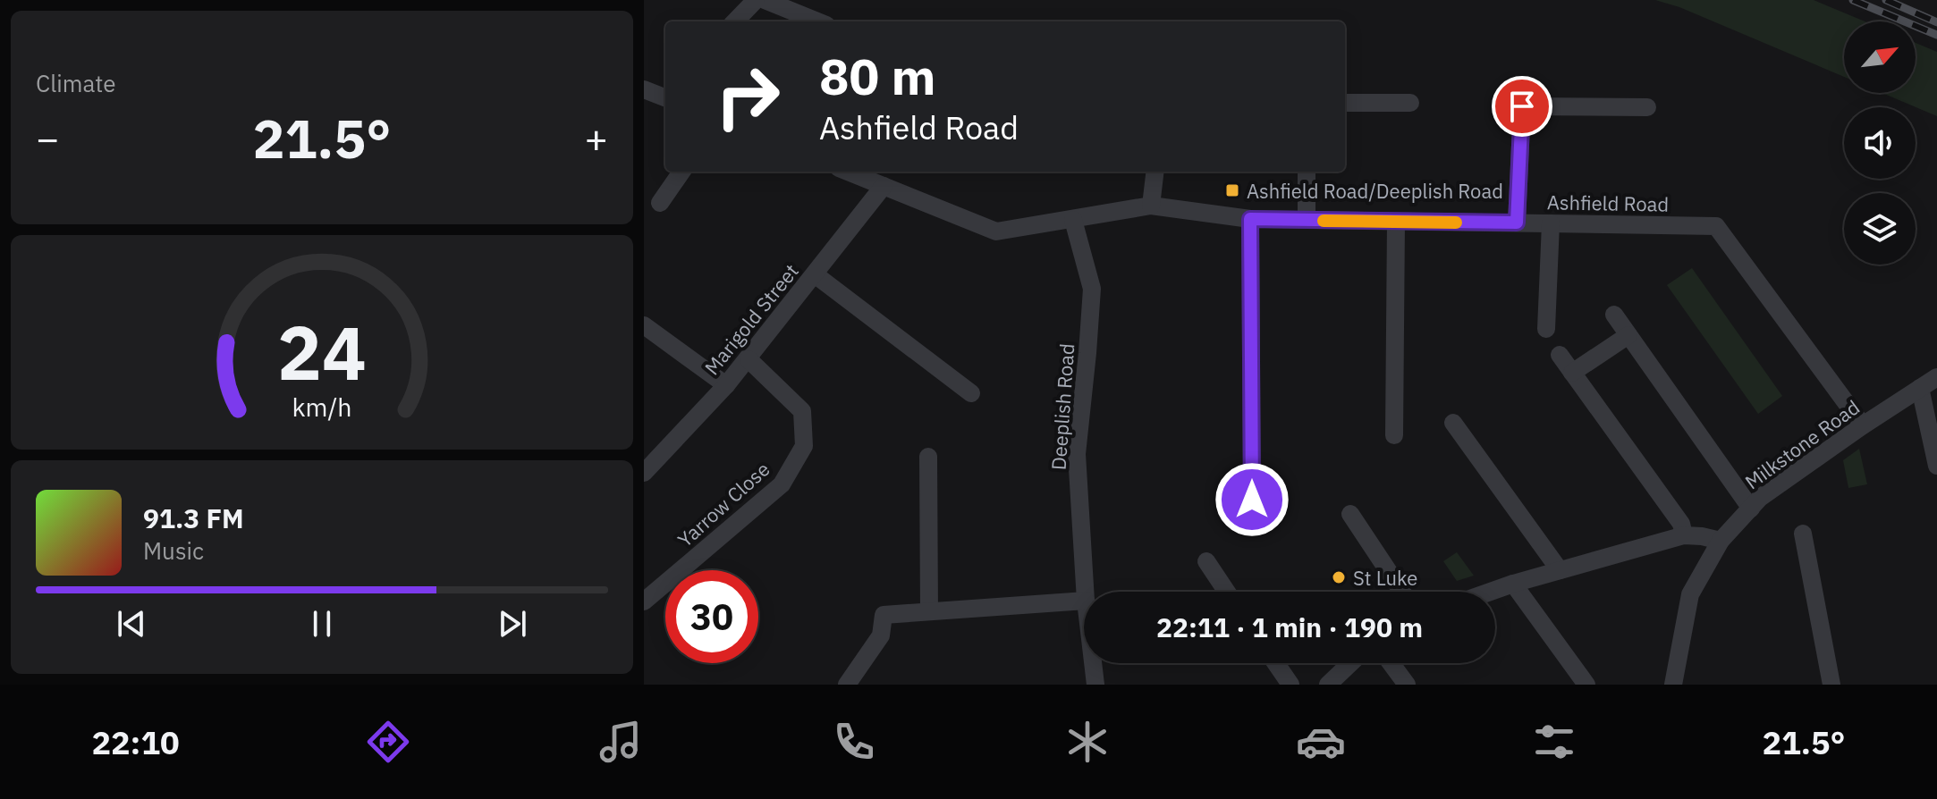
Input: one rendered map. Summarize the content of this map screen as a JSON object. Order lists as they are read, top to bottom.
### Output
{
  "streets": {
    "street": [
      "Ashfield Road",
      "Marigold Street",
      "Deeplish Road",
      "Milkstone Road",
      "Yarrow Close"
    ]
  },
  "crossings": [
    ["Ashfield Road", "Marigold Street"],
    ["Ashfield Road", "Deeplish Road"],
    ["Ashfield Road", "Milkstone Road"],
    ["Marigold Street", "Yarrow Close"]
  ],
  "places": {
    "transit": ["Ashfield Road/Deeplish Road"],
    "other": ["St Luke"]
  },
  "north": "top right",
  "page": {
    "tile": "Climate",
    "turn": ["80 m", "Ashfield Road"],
    "heat": ["−", "21.5°", "+"],
    "song": ["91.3 FM", "Music"],
    "limit": "30",
    "trip": "22:11 · 1 min · 190 m",
    "tabs": ["22:10", "21.5°"],
    "gauge": ["24", "km/h"]
  }
}
